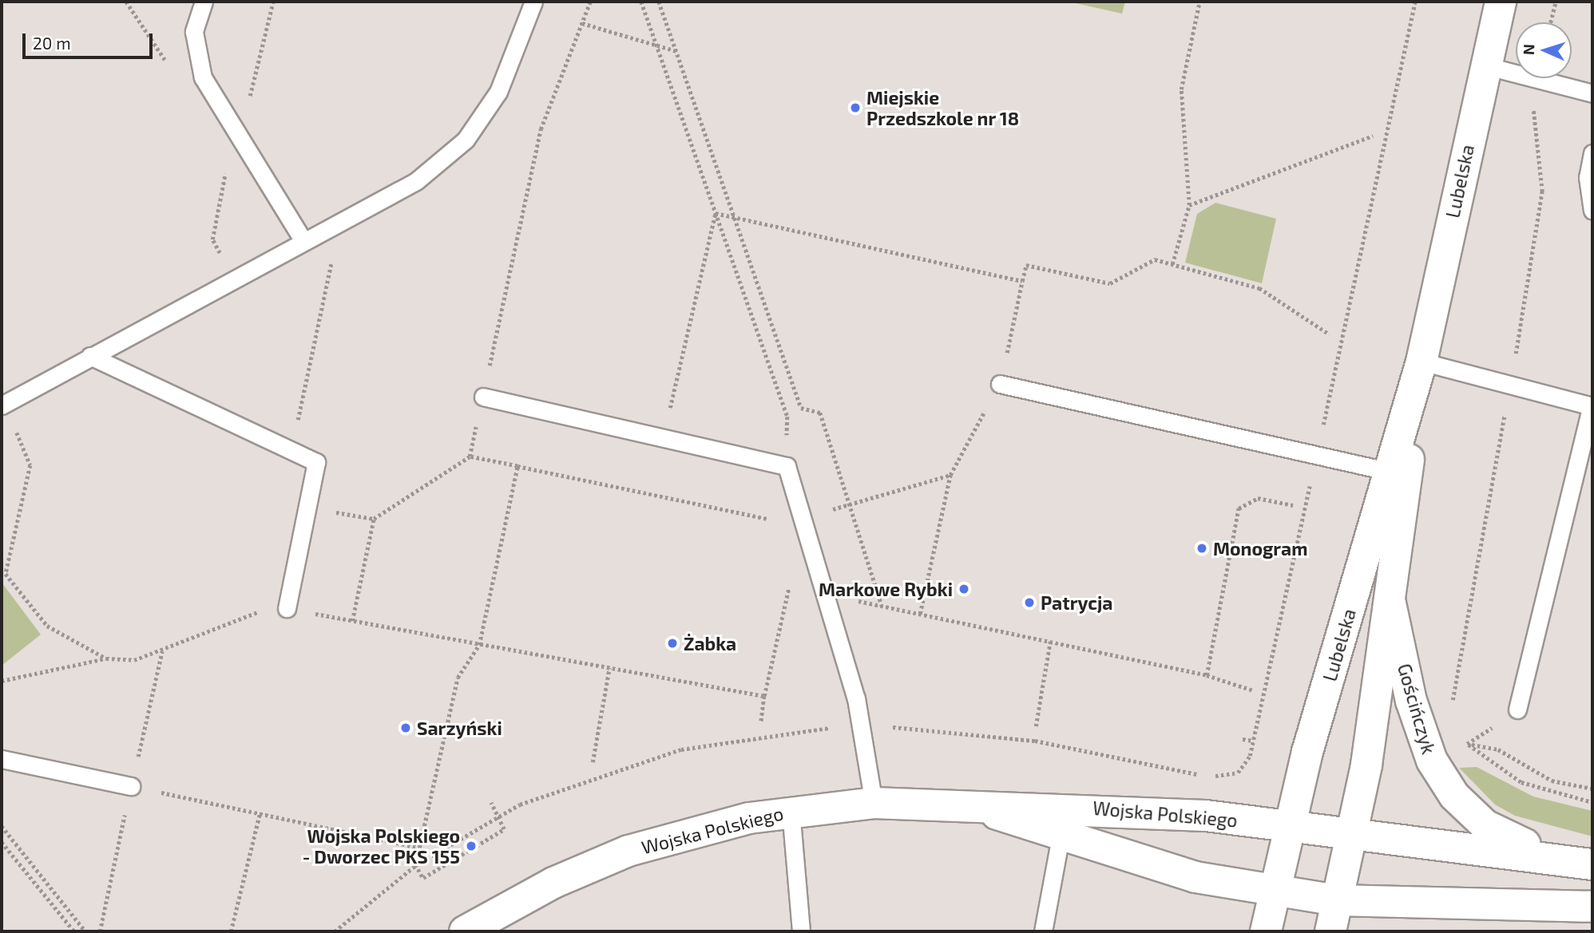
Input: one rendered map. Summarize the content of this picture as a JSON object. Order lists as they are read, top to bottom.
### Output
{
  "streets": {
    "street": ["Lubelska", "Gościńczyk", "Wojska Polskiego"]
  },
  "crossings": [
    ["Lubelska", "Gościńczyk"],
    ["Lubelska", "Wojska Polskiego"],
    ["Gościńczyk", "Wojska Polskiego"]
  ],
  "places": [
    "Miejskie Przedszkole nr 18",
    "Monogram",
    "Markowe Rybki",
    "Patrycja",
    "Żabka",
    "Sarzyński",
    "Wojska Polskiego - Dworzec PKS 155"
  ],
  "scale_bar": "20 m",
  "north": "left"
}
